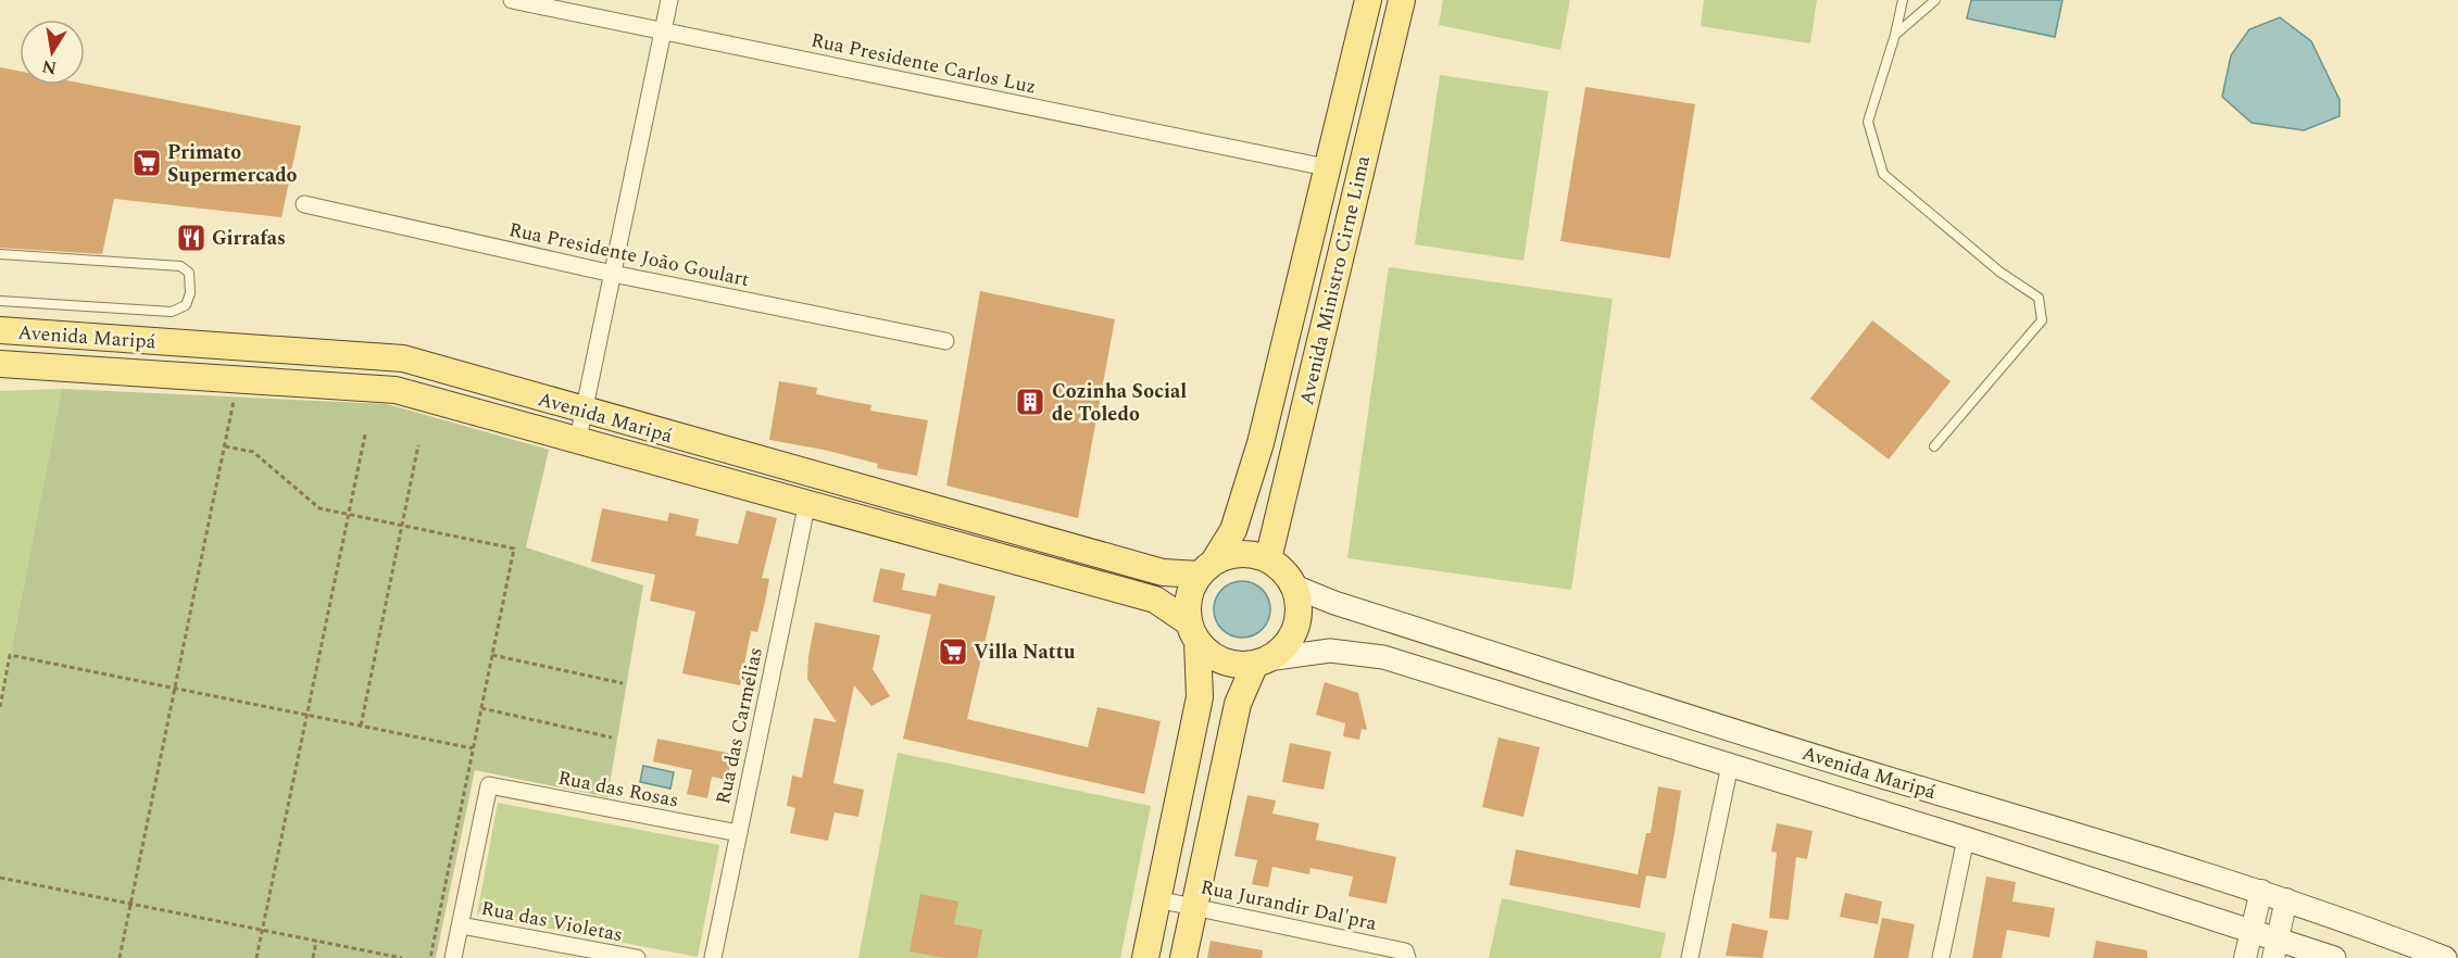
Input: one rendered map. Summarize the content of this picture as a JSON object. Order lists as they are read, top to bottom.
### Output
{
  "streets": {
    "main road": ["Avenida Ministro Cirne Lima", "Avenida Maripá"],
    "street": [
      "Rua Presidente Carlos Luz",
      "Rua Presidente João Goulart",
      "Rua das Carmélias",
      "Rua das Rosas",
      "Rua Jurandir Dal'pra",
      "Rua das Violetas"
    ]
  },
  "crossings": [
    ["Avenida Ministro Cirne Lima", "Avenida Maripá"],
    ["Avenida Maripá", "Rua das Carmélias"],
    ["Rua das Carmélias", "Rua das Rosas"],
    ["Rua das Rosas", "Rua das Violetas"]
  ],
  "places": {
    "supermarket": ["Primato Supermercado", "Villa Nattu"],
    "restaurant": ["Girrafas"],
    "building": ["Cozinha Social de Toledo"]
  },
  "north": "bottom"
}
